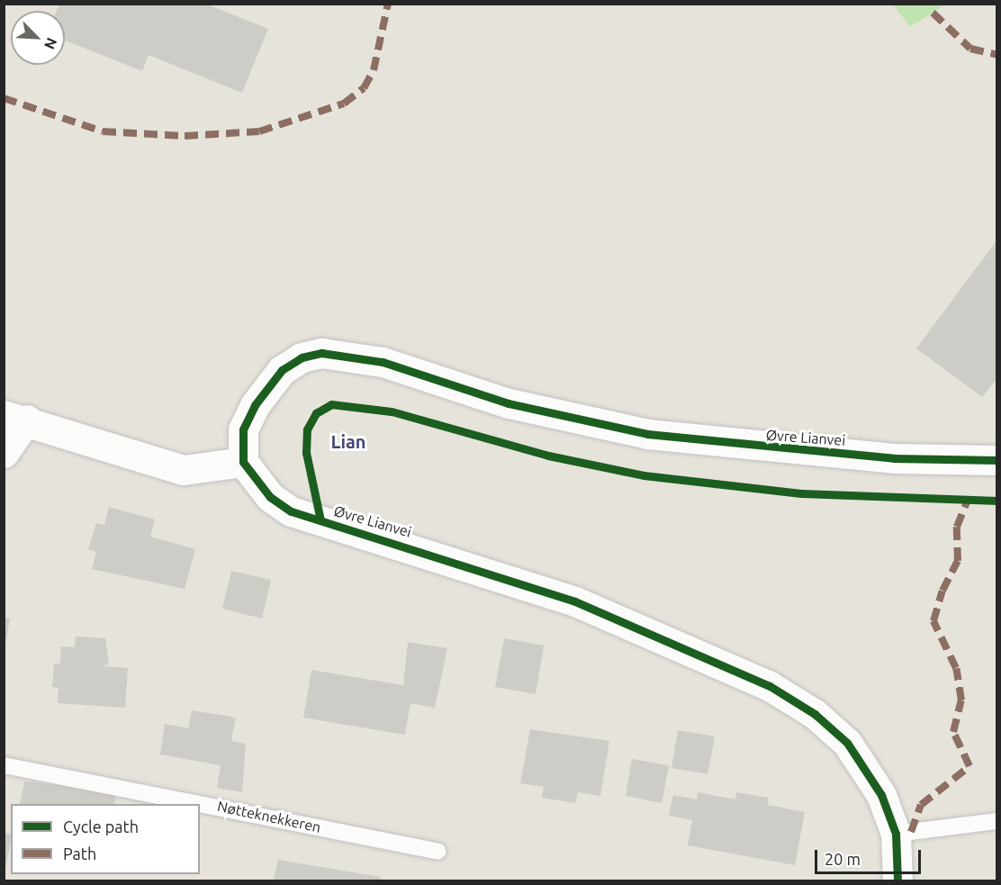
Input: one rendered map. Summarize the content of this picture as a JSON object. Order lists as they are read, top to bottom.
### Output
{
  "streets": {
    "street": ["Øvre Lianvei"],
    "lane": ["Nøtteknekkeren"]
  },
  "districts": ["Lian"],
  "legend": ["Cycle path", "Path"],
  "scale_bar": "20 m",
  "north": "bottom right"
}
